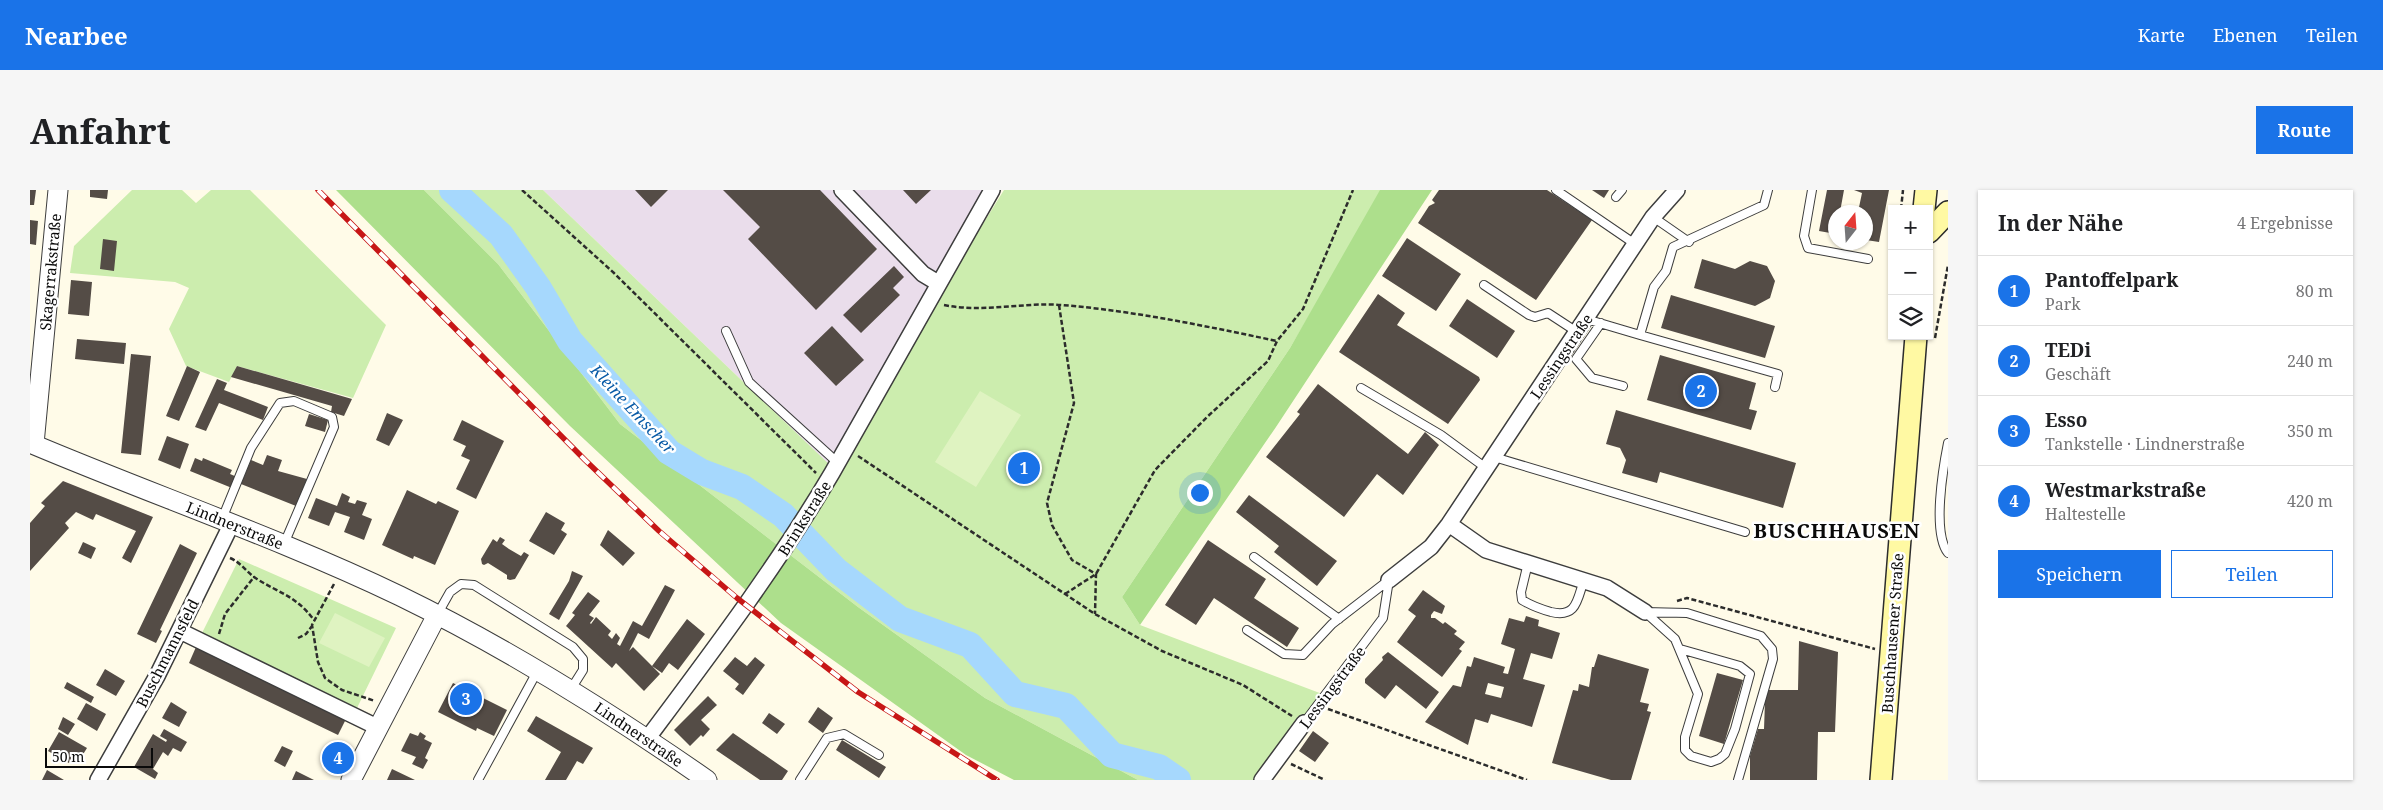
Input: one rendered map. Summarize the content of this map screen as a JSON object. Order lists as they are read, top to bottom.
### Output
{
  "streets": {
    "main road": ["Buschhausener Straße"],
    "street": [
      "Skagerrakstraße",
      "Lessingstraße",
      "Brinkstraße",
      "Lindnerstraße",
      "Buschmannsfeld"
    ]
  },
  "crossings": [
    ["Skagerrakstraße", "Lindnerstraße"],
    ["Brinkstraße", "Lindnerstraße"],
    ["Lindnerstraße", "Buschmannsfeld"]
  ],
  "districts": ["BUSCHHAUSEN"],
  "water": ["Kleine Emscher"],
  "scale_bar": "50 m",
  "north": "top",
  "page": {
    "header": "Nearbee",
    "nav": ["Karte", "Ebenen", "Teilen"],
    "buttons": [
      "Route",
      ["Speichern", "Teilen"]
    ],
    "title": "Anfahrt",
    "heading": ["In der Nähe", "4 Ergebnisse"],
    "map_buttons": ["+", "−"],
    "list": [
      {
        "mark": "1",
        "name": "Pantoffelpark",
        "note": "Park",
        "value": "80 m"
      },
      {
        "mark": "2",
        "name": "TEDi",
        "note": "Geschäft",
        "value": "240 m"
      },
      {
        "mark": "3",
        "name": "Esso",
        "note": "Tankstelle · Lindnerstraße",
        "value": "350 m"
      },
      {
        "mark": "4",
        "name": "Westmarkstraße",
        "note": "Haltestelle",
        "value": "420 m"
      }
    ],
    "pins": [
      "2",
      "1",
      "3",
      "4"
    ],
    "scale": "50 m"
  }
}
